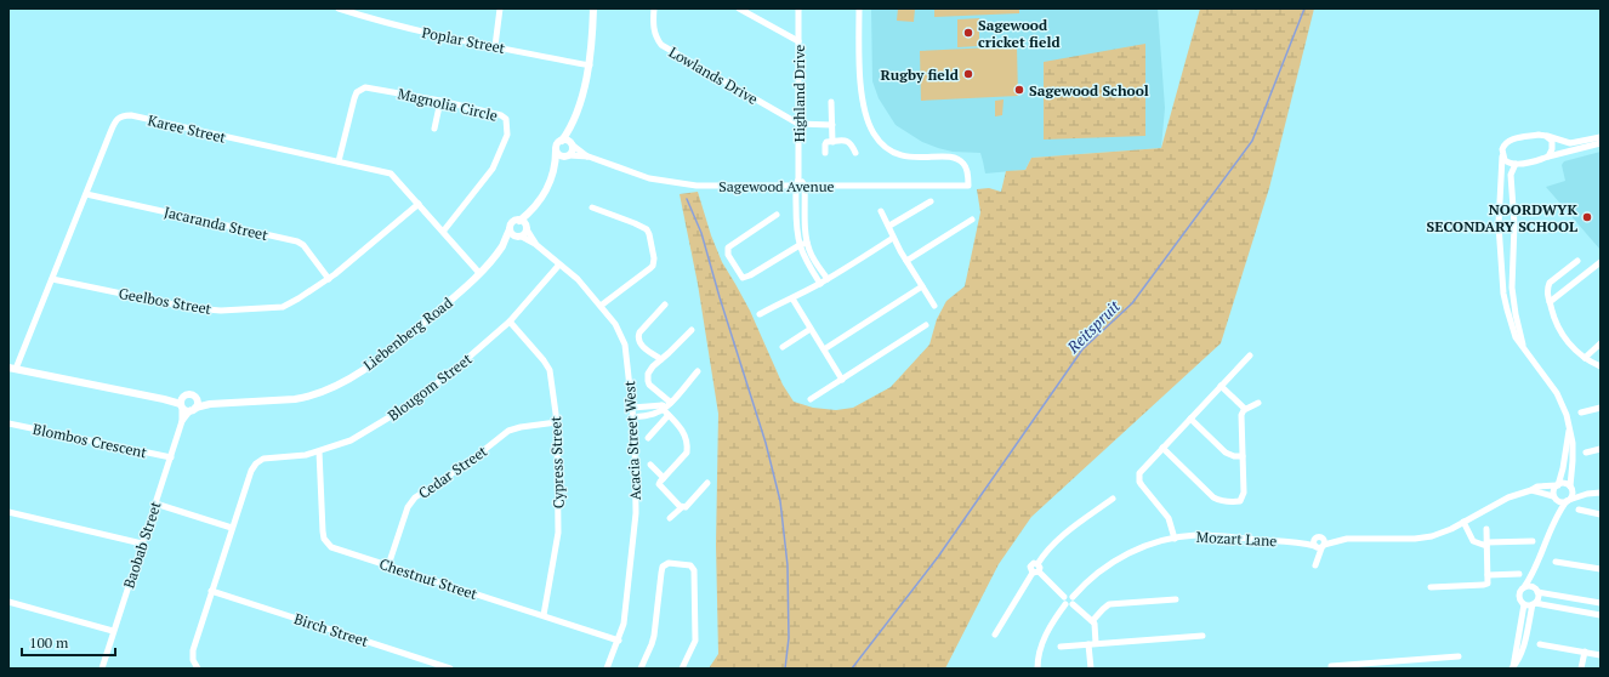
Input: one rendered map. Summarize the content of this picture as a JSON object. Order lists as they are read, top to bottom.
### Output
{
  "streets": {
    "street": [
      "Poplar Street",
      "Lowlands Drive",
      "Highland Drive",
      "Magnolia Circle",
      "Karee Street",
      "Sagewood Avenue",
      "Jacaranda Street",
      "Geelbos Street",
      "Liebenberg Road",
      "Blougom Street",
      "Blombos Crescent",
      "Acacia Street West",
      "Cypress Street",
      "Cedar Street",
      "Mozart Lane",
      "Baobab Street",
      "Chestnut Street",
      "Birch Street"
    ]
  },
  "crossings": [
    ["Lowlands Drive", "Highland Drive"],
    ["Highland Drive", "Sagewood Avenue"],
    ["Magnolia Circle", "Karee Street"],
    ["Karee Street", "Jacaranda Street"],
    ["Karee Street", "Geelbos Street"],
    ["Karee Street", "Liebenberg Road"],
    ["Jacaranda Street", "Geelbos Street"],
    ["Liebenberg Road", "Acacia Street West"],
    ["Liebenberg Road", "Baobab Street"],
    ["Blougom Street", "Acacia Street West"],
    ["Blougom Street", "Cypress Street"],
    ["Blougom Street", "Chestnut Street"],
    ["Blougom Street", "Birch Street"],
    ["Blombos Crescent", "Baobab Street"],
    ["Acacia Street West", "Chestnut Street"],
    ["Cypress Street", "Cedar Street"],
    ["Cypress Street", "Chestnut Street"],
    ["Cedar Street", "Chestnut Street"]
  ],
  "water": ["Reitspruit"],
  "places": [
    "Sagewood cricket field",
    "Rugby field",
    "Sagewood School",
    "NOORDWYK SECONDARY SCHOOL"
  ],
  "scale_bar": "100 m"
}
